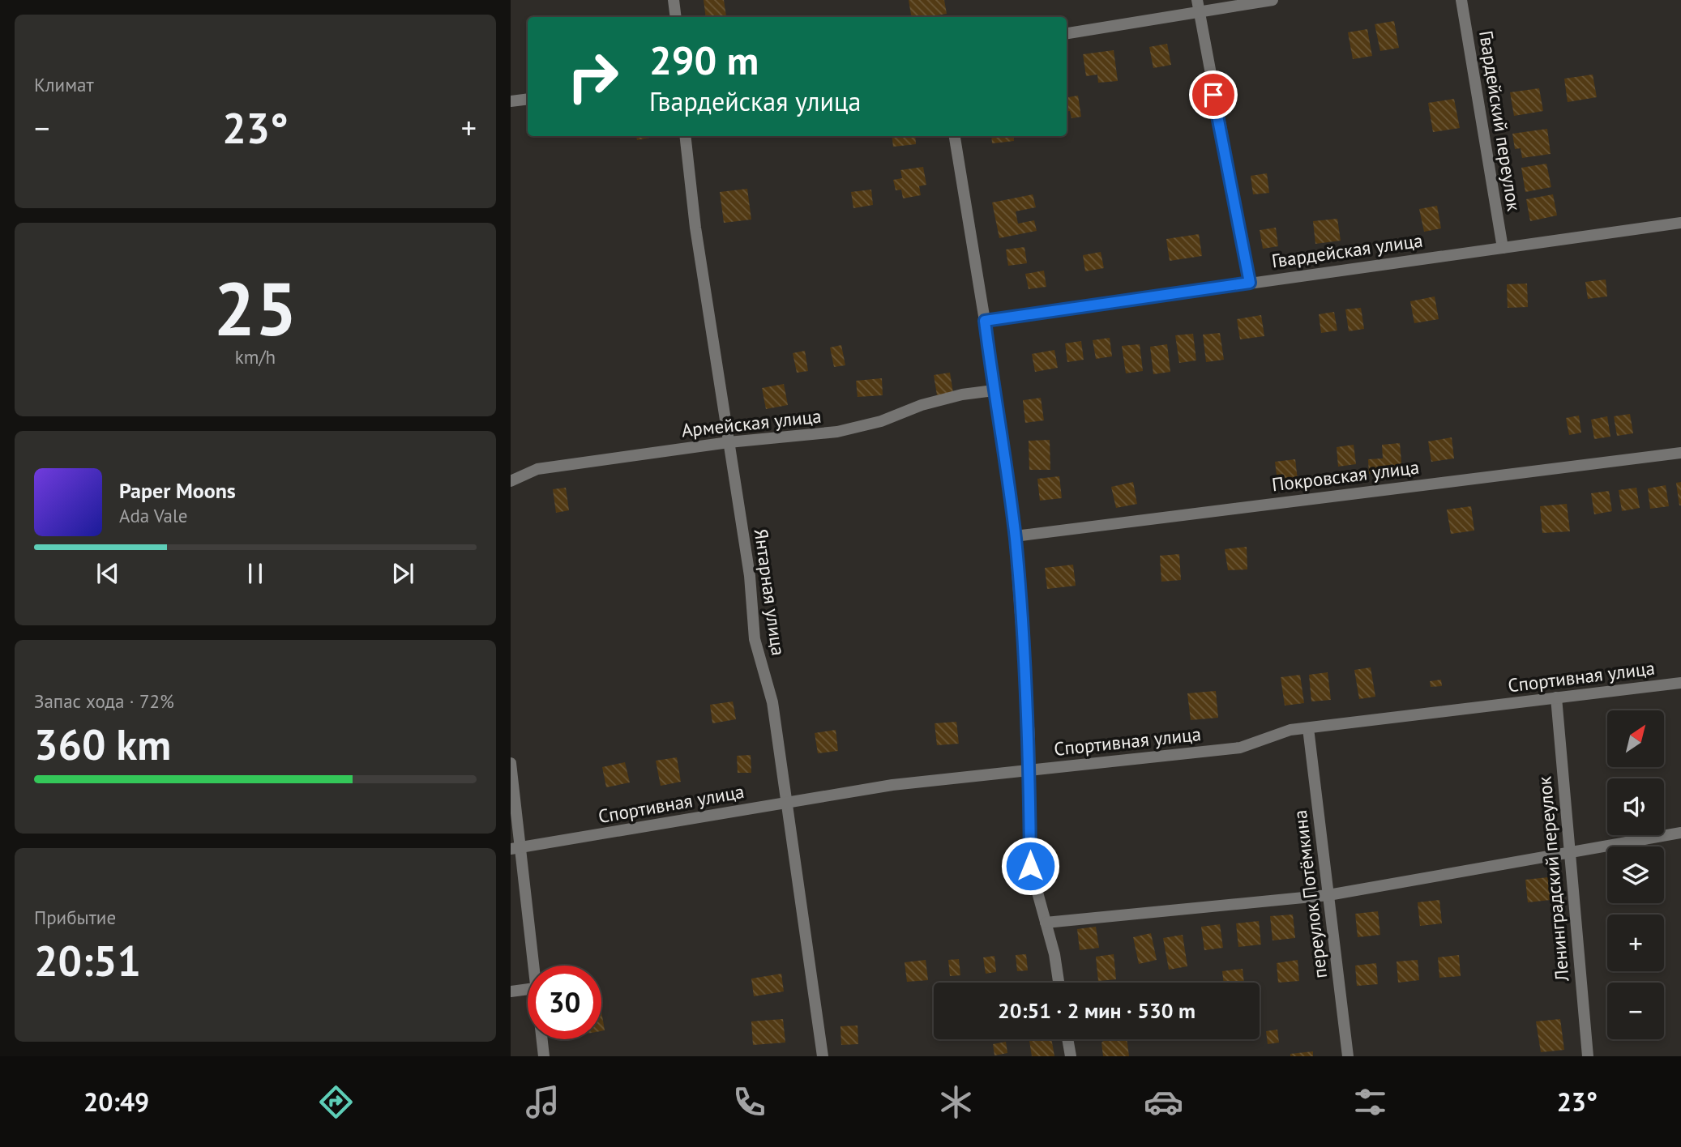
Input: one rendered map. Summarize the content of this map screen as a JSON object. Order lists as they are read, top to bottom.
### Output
{
  "streets": {
    "street": [
      "Гвардейский переулок",
      "Гвардейская улица",
      "Армейская улица",
      "Покровская улица",
      "Янтарная улица",
      "Спортивная улица",
      "Ленинградский переулок",
      "переулок Потёмкина"
    ]
  },
  "crossings": [
    ["Гвардейский переулок", "Гвардейская улица"],
    ["Армейская улица", "Янтарная улица"],
    ["Янтарная улица", "Спортивная улица"],
    ["Спортивная улица", "Ленинградский переулок"],
    ["Спортивная улица", "переулок Потёмкина"]
  ],
  "north": "top right",
  "page": {
    "tile": [
      "Климат",
      ["25", "km/h"],
      ["Запас хода · 72%", "360 km"],
      ["Прибытие", "20:51"]
    ],
    "turn": ["290 m", "Гвардейская улица"],
    "heat": ["−", "23°", "+"],
    "song": ["Paper Moons", "Ada Vale"],
    "map_buttons": ["+", "−"],
    "limit": "30",
    "trip": "20:51 · 2 мин · 530 m",
    "tabs": ["20:49", "23°"]
  }
}
